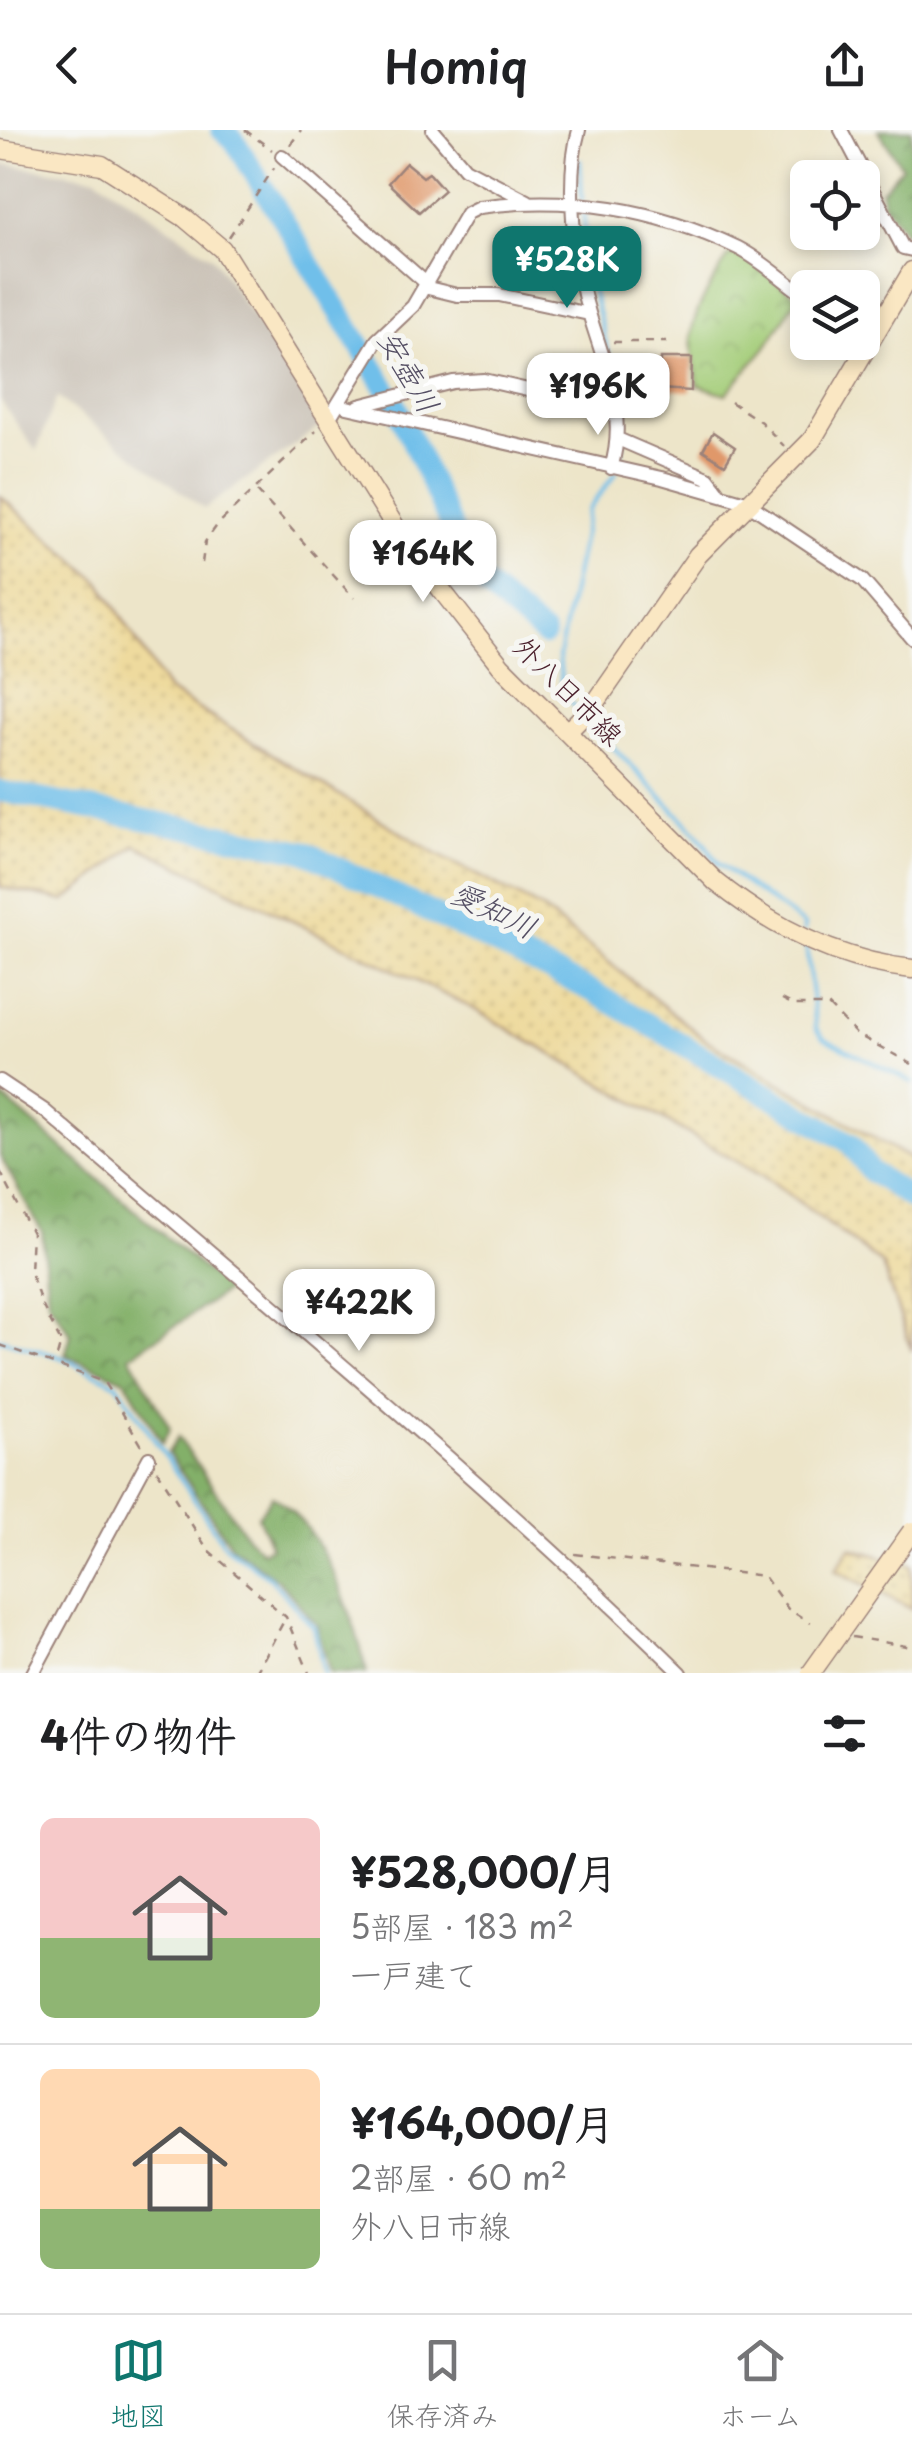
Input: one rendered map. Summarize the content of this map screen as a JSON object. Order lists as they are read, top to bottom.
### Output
{
  "streets": {
    "main road": ["外八日市線"]
  },
  "water": ["安壺川", "愛知川"],
  "page": {
    "header": "Homiq",
    "price": [
      "¥528K",
      "¥196K",
      "¥164K",
      "¥422K"
    ],
    "heading": "4件の物件",
    "list": [
      {
        "name": "¥528,000/月",
        "note": "5部屋 · 183 m² · 一戸建て"
      },
      {
        "name": "¥164,000/月",
        "note": "2部屋 · 60 m² · 外八日市線"
      }
    ],
    "tabs": ["地図", "保存済み", "ホーム"]
  }
}
